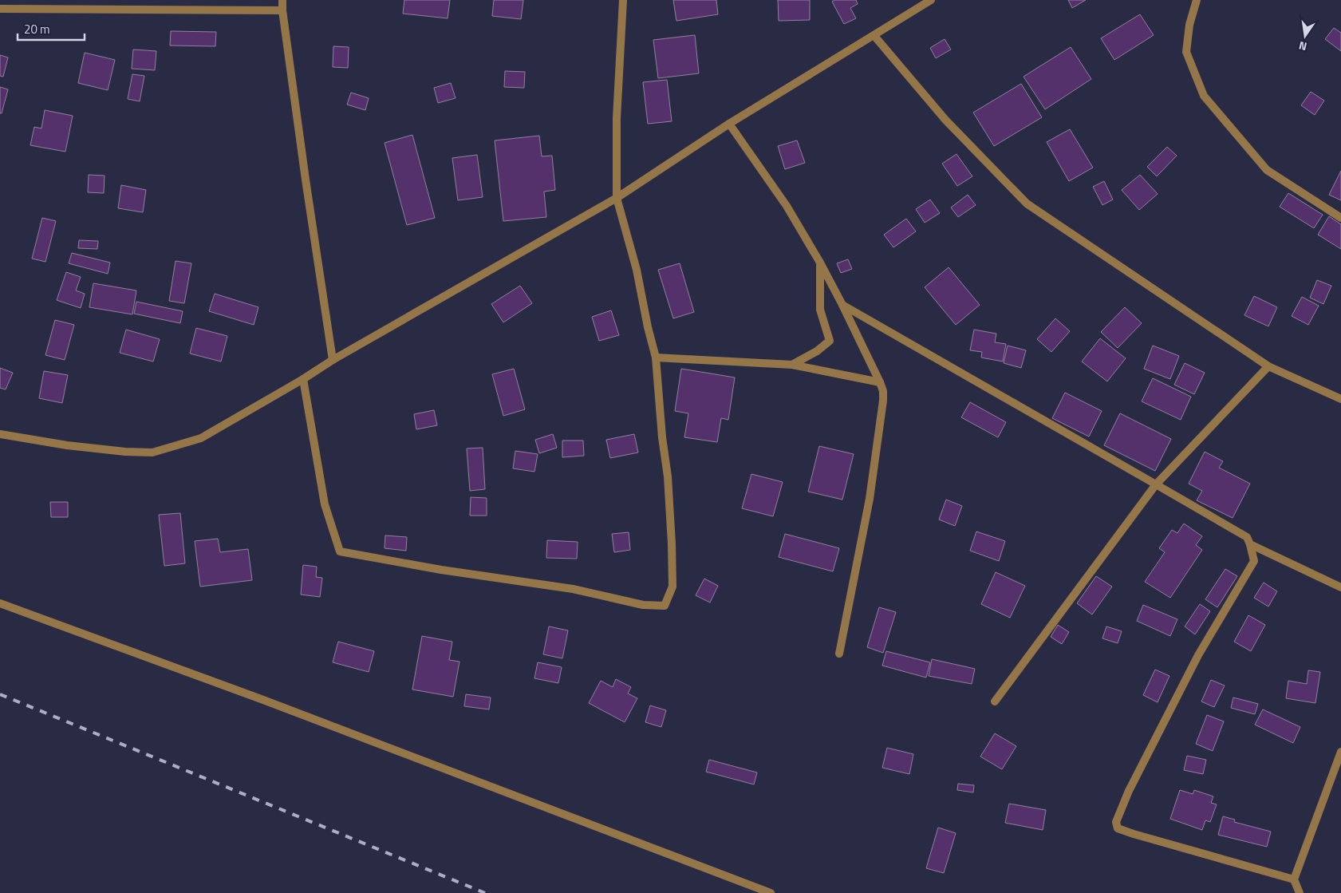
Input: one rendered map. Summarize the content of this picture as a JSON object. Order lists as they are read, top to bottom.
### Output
{
  "scale_bar": "20 m",
  "north": "bottom"
}
